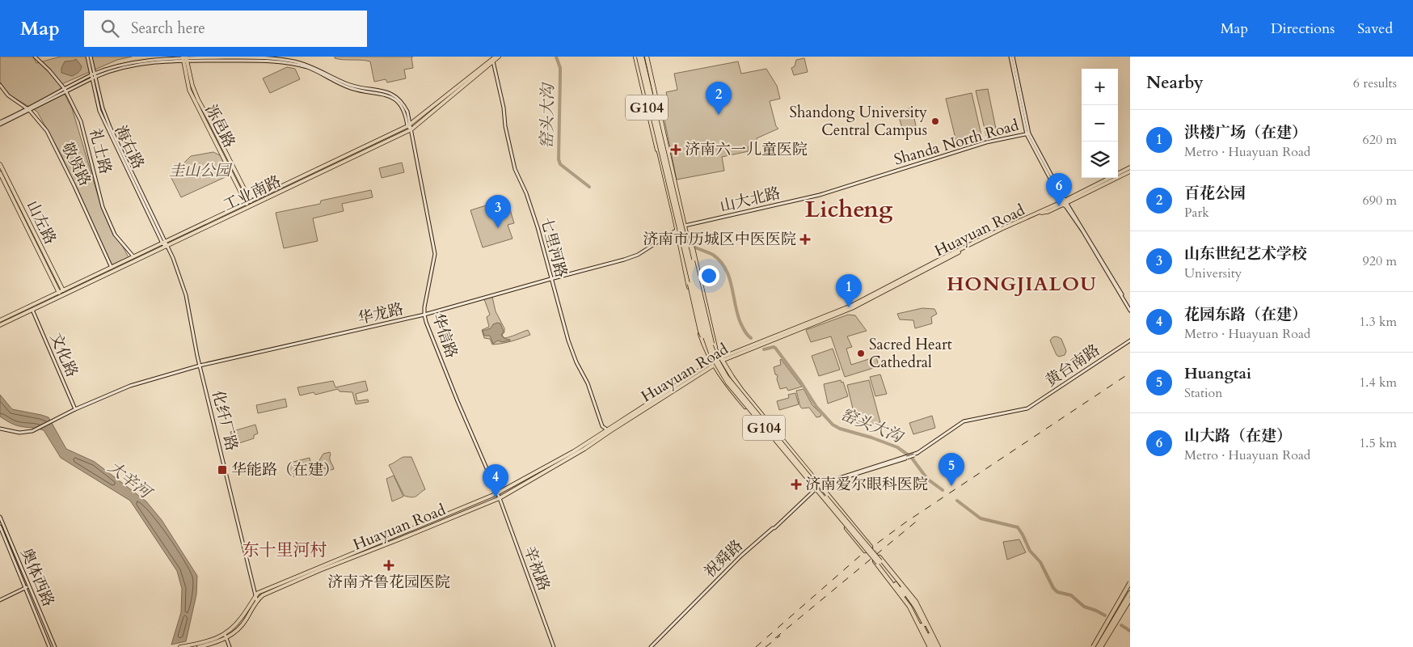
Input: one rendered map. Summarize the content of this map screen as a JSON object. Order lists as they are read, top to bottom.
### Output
{
  "streets": {
    "highway": ["G104"],
    "main road": [
      "泺邑路",
      "Shanda North Road",
      "海右路",
      "礼士路",
      "敬贤路",
      "工业南路",
      "山左路",
      "Huayuan Road",
      "七里河路",
      "华龙路",
      "华信路",
      "文化路",
      "黄台南路",
      "化纤厂路",
      "祝舜路",
      "辛祝路",
      "奥体西路"
    ]
  },
  "crossings": [
    ["G104", "Huayuan Road"],
    ["G104", "华龙路"],
    ["G104", "黄台南路"],
    ["G104", "祝舜路"],
    ["泺邑路", "工业南路"],
    ["Shanda North Road", "华龙路"],
    ["海右路", "工业南路"],
    ["海右路", "化纤厂路"],
    ["礼士路", "工业南路"],
    ["敬贤路", "工业南路"],
    ["工业南路", "山左路"],
    ["工业南路", "七里河路"],
    ["工业南路", "华信路"],
    ["工业南路", "文化路"],
    ["工业南路", "化纤厂路"],
    ["Huayuan Road", "七里河路"],
    ["Huayuan Road", "华信路"],
    ["Huayuan Road", "化纤厂路"],
    ["Huayuan Road", "辛祝路"],
    ["七里河路", "华龙路"],
    ["华龙路", "华信路"],
    ["华龙路", "文化路"],
    ["华龙路", "化纤厂路"],
    ["华信路", "辛祝路"],
    ["黄台南路", "祝舜路"]
  ],
  "districts": ["Licheng", "HONGJIALOU", "东十里河村"],
  "water": ["窑头大沟", "大辛河"],
  "parks": ["圭山公园"],
  "places": {
    "other": ["Shandong University Central Campus", "Sacred Heart Cathedral"],
    "health": [
      "济南六一儿童医院",
      "济南市历城区中医医院",
      "济南爱尔眼科医院",
      "济南齐鲁花园医院"
    ],
    "transit": ["华能路（在建）"]
  },
  "page": {
    "header": "Map",
    "search": "Search here",
    "nav": ["Map", "Directions", "Saved"],
    "heading": ["Nearby", "6 results"],
    "map_buttons": ["+", "−"],
    "pins": [
      "2",
      "6",
      "3",
      "1",
      "5",
      "4"
    ],
    "list": [
      {
        "mark": "1",
        "name": "洪楼广场（在建）",
        "note": "Metro · Huayuan Road",
        "value": "620 m"
      },
      {
        "mark": "2",
        "name": "百花公园",
        "note": "Park",
        "value": "690 m"
      },
      {
        "mark": "3",
        "name": "山东世纪艺术学校",
        "note": "University",
        "value": "920 m"
      },
      {
        "mark": "4",
        "name": "花园东路（在建）",
        "note": "Metro · Huayuan Road",
        "value": "1.3 km"
      },
      {
        "mark": "5",
        "name": "Huangtai",
        "note": "Station",
        "value": "1.4 km"
      },
      {
        "mark": "6",
        "name": "山大路（在建）",
        "note": "Metro · Huayuan Road",
        "value": "1.5 km"
      }
    ]
  }
}
